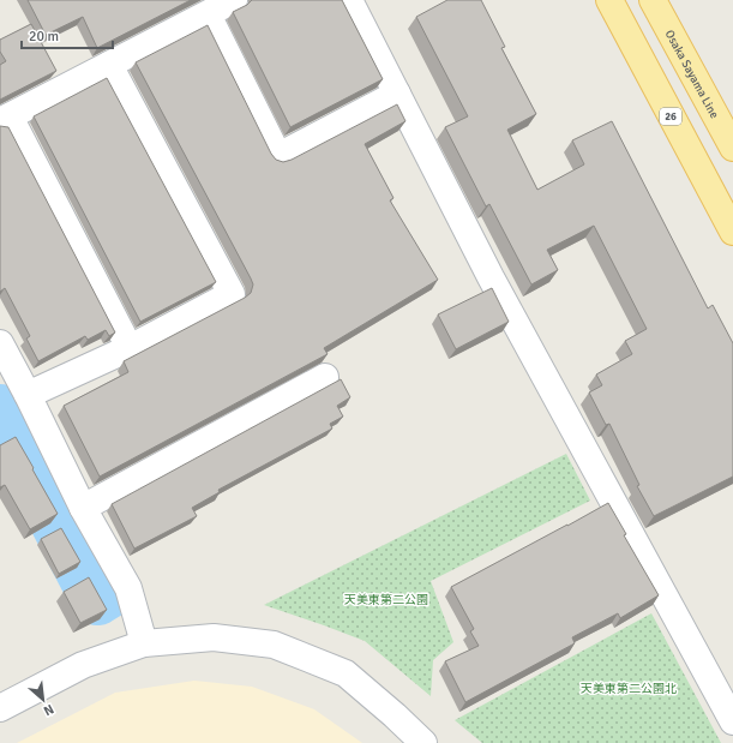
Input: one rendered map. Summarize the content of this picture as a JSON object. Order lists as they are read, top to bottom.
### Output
{
  "streets": {
    "main road": ["Osaka Sayama Line", "26"]
  },
  "parks": ["天美東第二公園", "天美東第二公園北"],
  "scale_bar": "20 m",
  "north": "bottom right"
}
